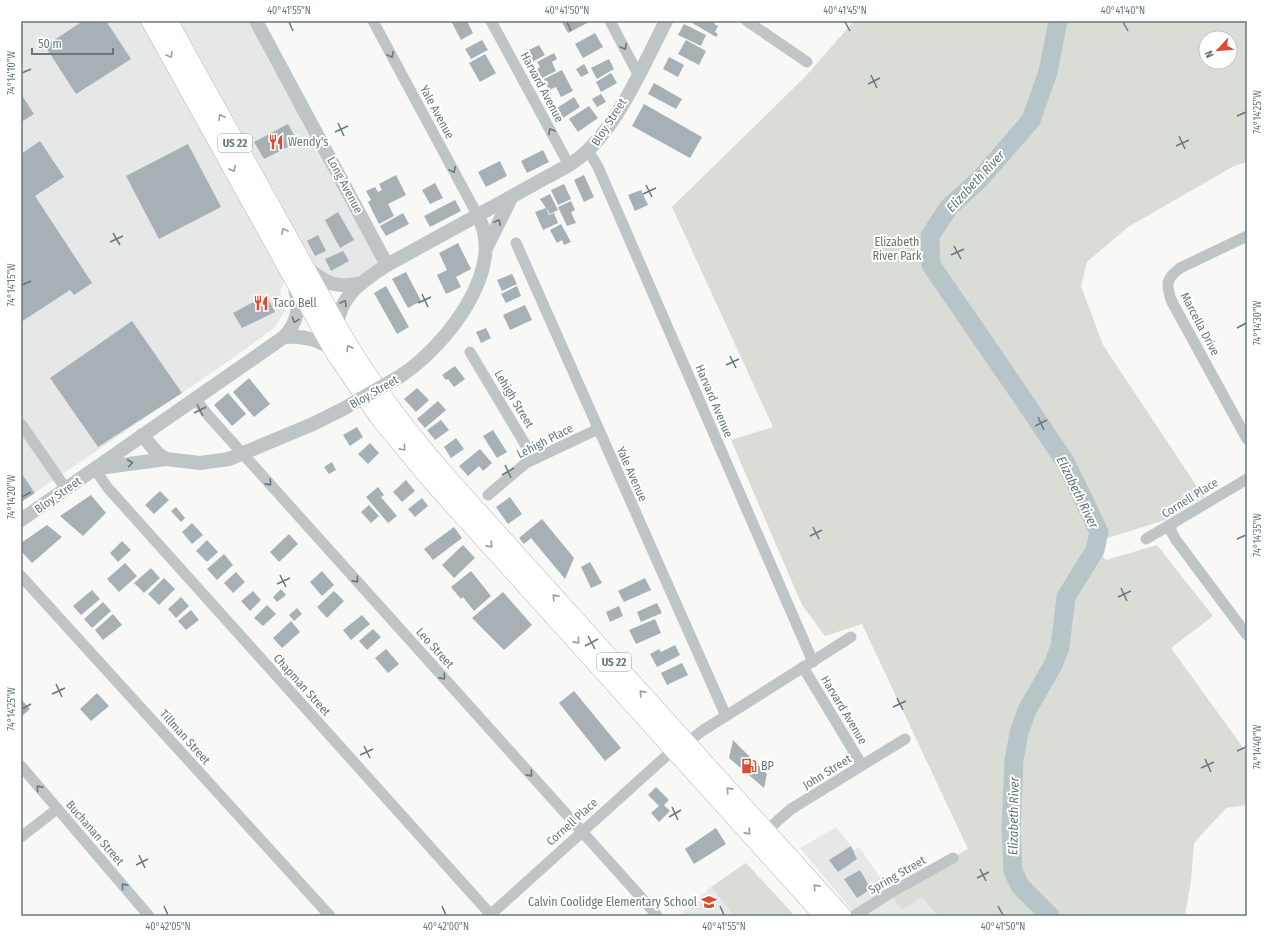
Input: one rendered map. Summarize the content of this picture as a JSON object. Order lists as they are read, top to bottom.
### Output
{
  "streets": {
    "highway": ["US 22"],
    "street": [
      "Harvard Avenue",
      "Yale Avenue",
      "Bloy Street",
      "Long Avenue",
      "Marcella Drive",
      "Lehigh Street",
      "Lehigh Place",
      "Cornell Place",
      "Leo Street",
      "Chapman Street",
      "Tillman Street",
      "John Street",
      "Buchanan Street",
      "Spring Street"
    ]
  },
  "crossings": [
    ["Harvard Avenue", "Bloy Street"],
    ["Harvard Avenue", "Cornell Place"],
    ["Harvard Avenue", "John Street"],
    ["Yale Avenue", "Bloy Street"],
    ["Yale Avenue", "Lehigh Place"],
    ["Yale Avenue", "Cornell Place"],
    ["Bloy Street", "US 22"],
    ["Bloy Street", "Long Avenue"],
    ["Bloy Street", "Leo Street"],
    ["Bloy Street", "Chapman Street"],
    ["US 22", "Cornell Place"],
    ["US 22", "John Street"],
    ["Lehigh Street", "Lehigh Place"],
    ["Cornell Place", "Leo Street"],
    ["Cornell Place", "Chapman Street"]
  ],
  "one_way": ["Leo Street", "Buchanan Street"],
  "water": ["Elizabeth River"],
  "parks": ["Elizabeth River Park"],
  "places": {
    "restaurant": ["Wendy's", "Taco Bell"],
    "fuel station": ["BP"],
    "school or university": ["Calvin Coolidge Elementary School"]
  },
  "scale_bar": "50 m",
  "north": "bottom left",
  "coordinates": [
    "40°41'55\"N",
    "40°41'50\"N",
    "40°41'45\"N",
    "40°41'40\"N",
    "74°14'10\"W",
    "74°14'25\"W",
    "74°14'15\"W",
    "74°14'30\"W",
    "74°14'20\"W",
    "74°14'35\"W",
    "74°14'40\"W",
    "40°42'05\"N",
    "40°42'00\"N"
  ]
}
